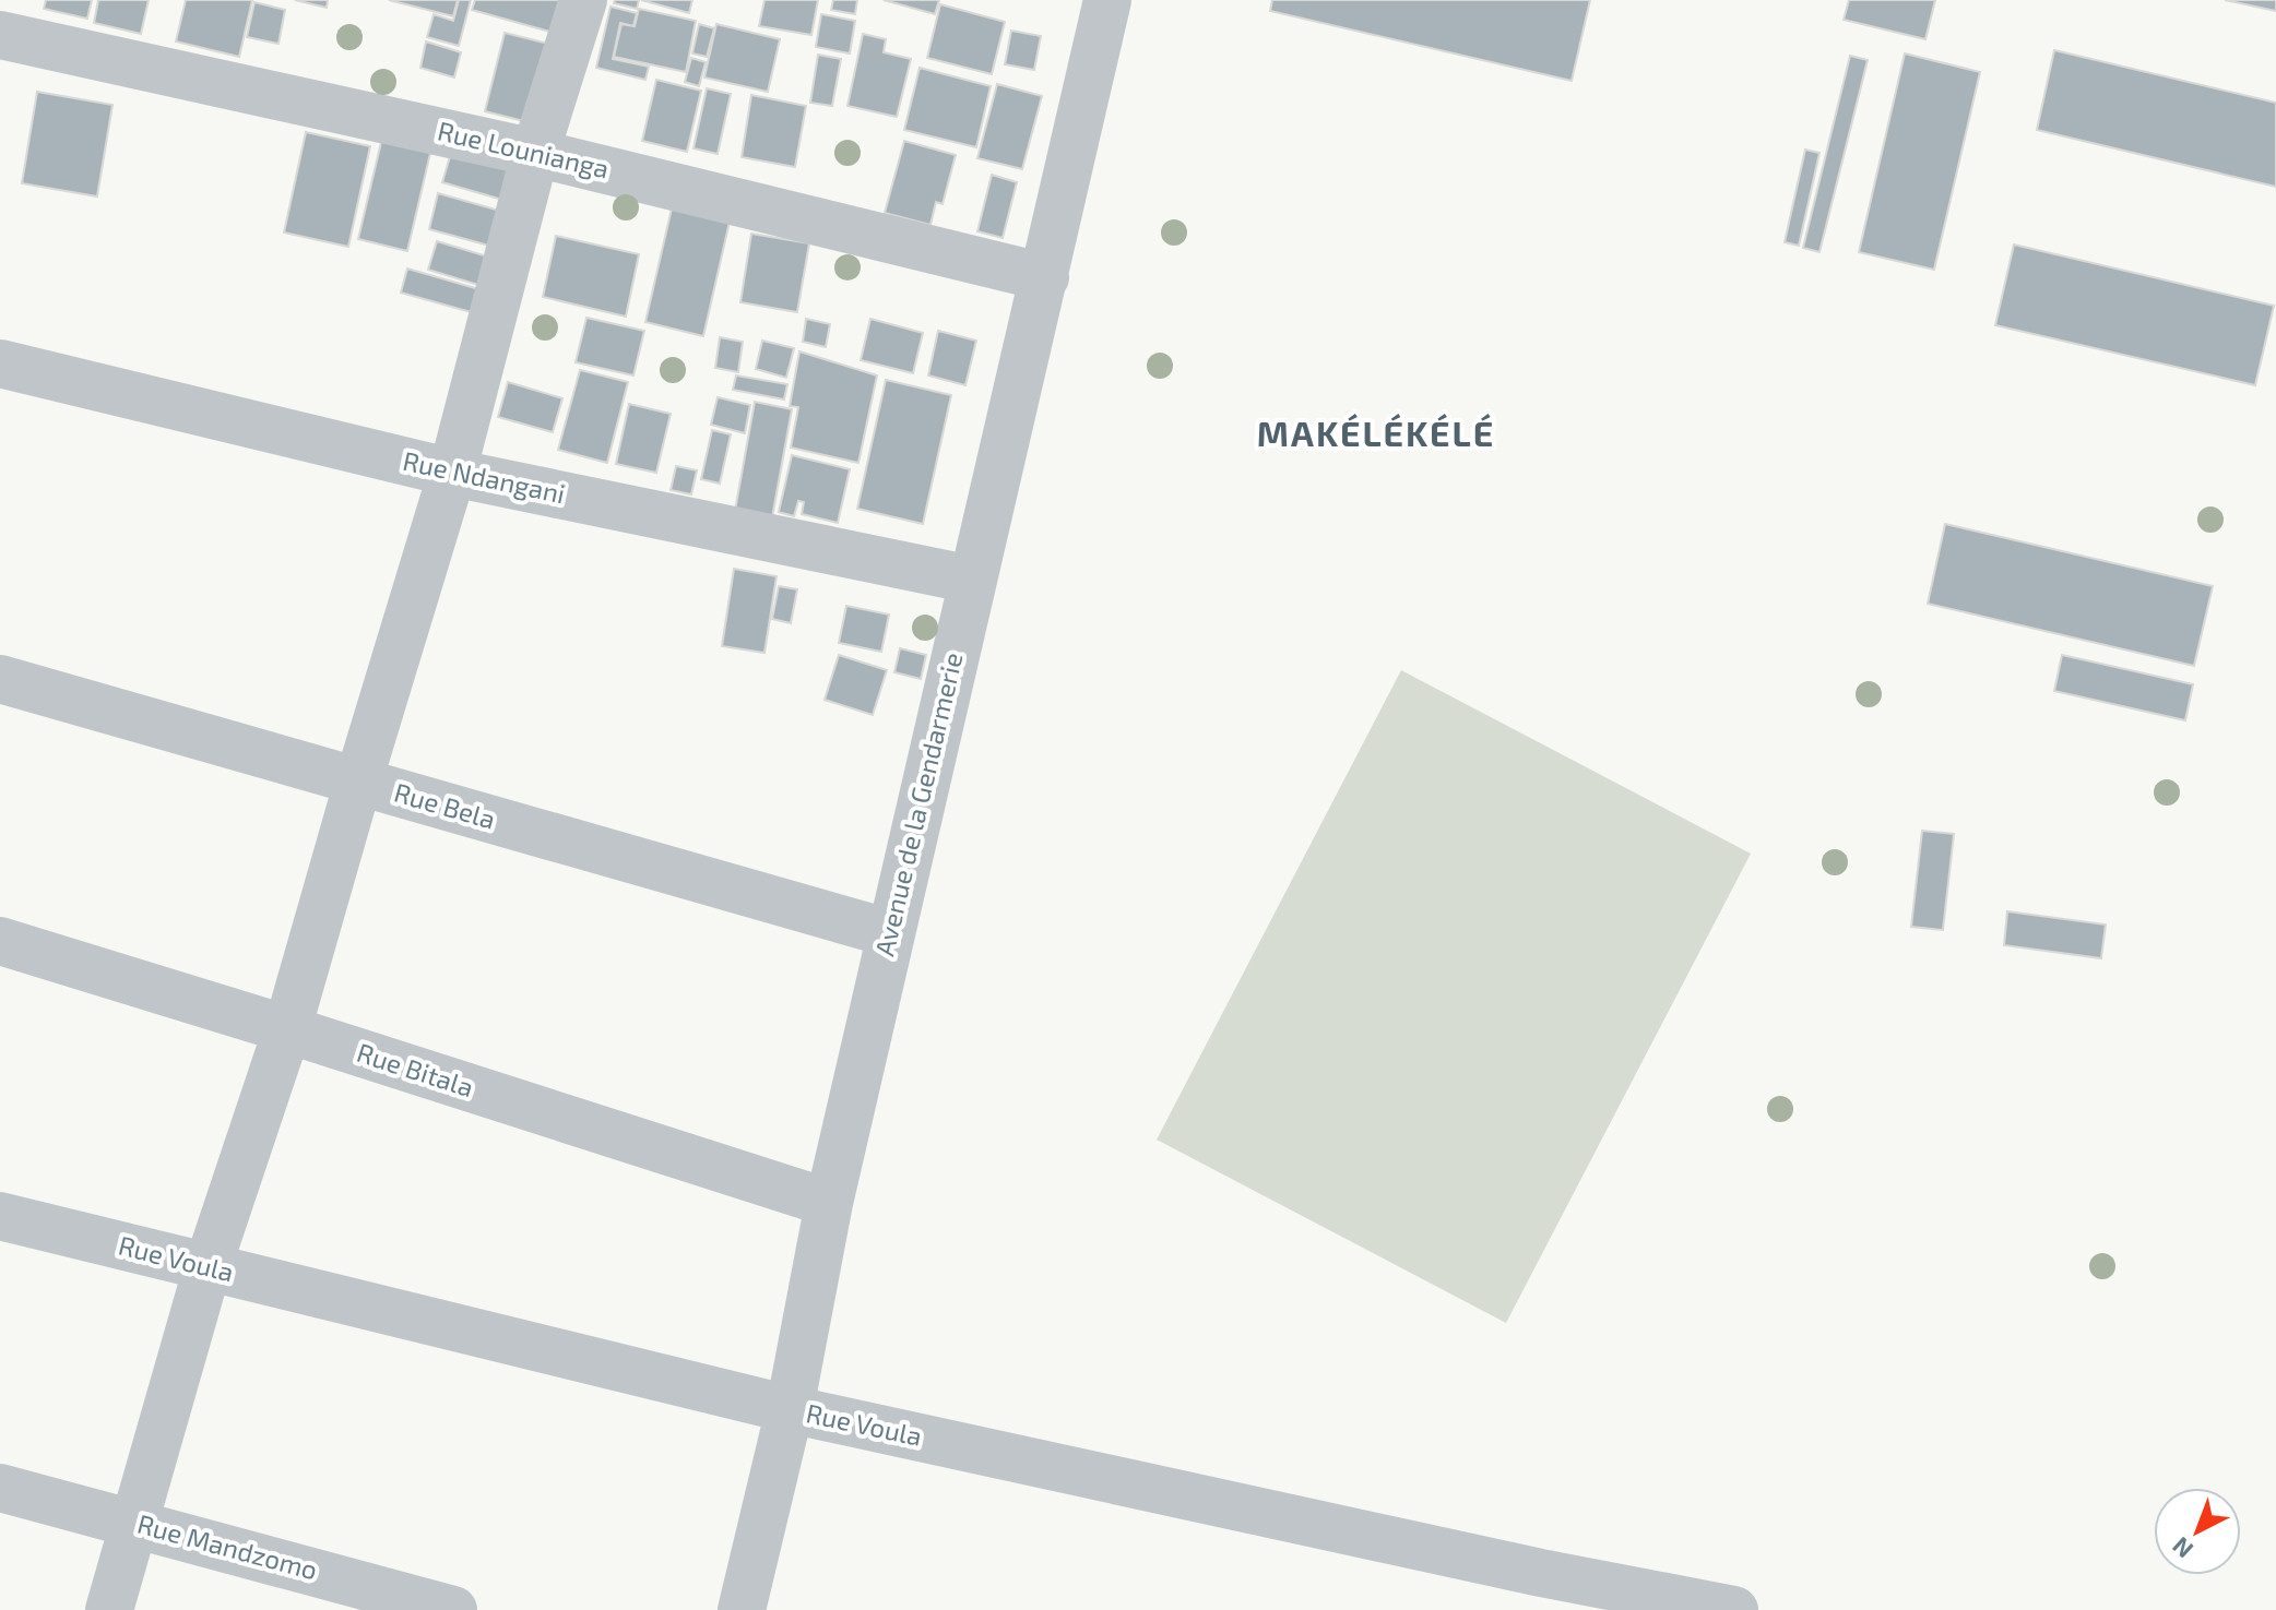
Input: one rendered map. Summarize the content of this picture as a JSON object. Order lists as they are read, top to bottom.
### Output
{
  "streets": {
    "street": [
      "Rue Lounianga",
      "Rue Ndangani",
      "Avenue de la Gendarmerie",
      "Rue Bela",
      "Rue Bitala",
      "Rue Voula",
      "Rue Mandzomo"
    ]
  },
  "crossings": [
    ["Rue Lounianga", "Avenue de la Gendarmerie"],
    ["Rue Ndangani", "Avenue de la Gendarmerie"],
    ["Avenue de la Gendarmerie", "Rue Bela"],
    ["Avenue de la Gendarmerie", "Rue Bitala"],
    ["Avenue de la Gendarmerie", "Rue Voula"]
  ],
  "districts": ["MAKÉLÉKÉLÉ"],
  "north": "bottom left"
}
